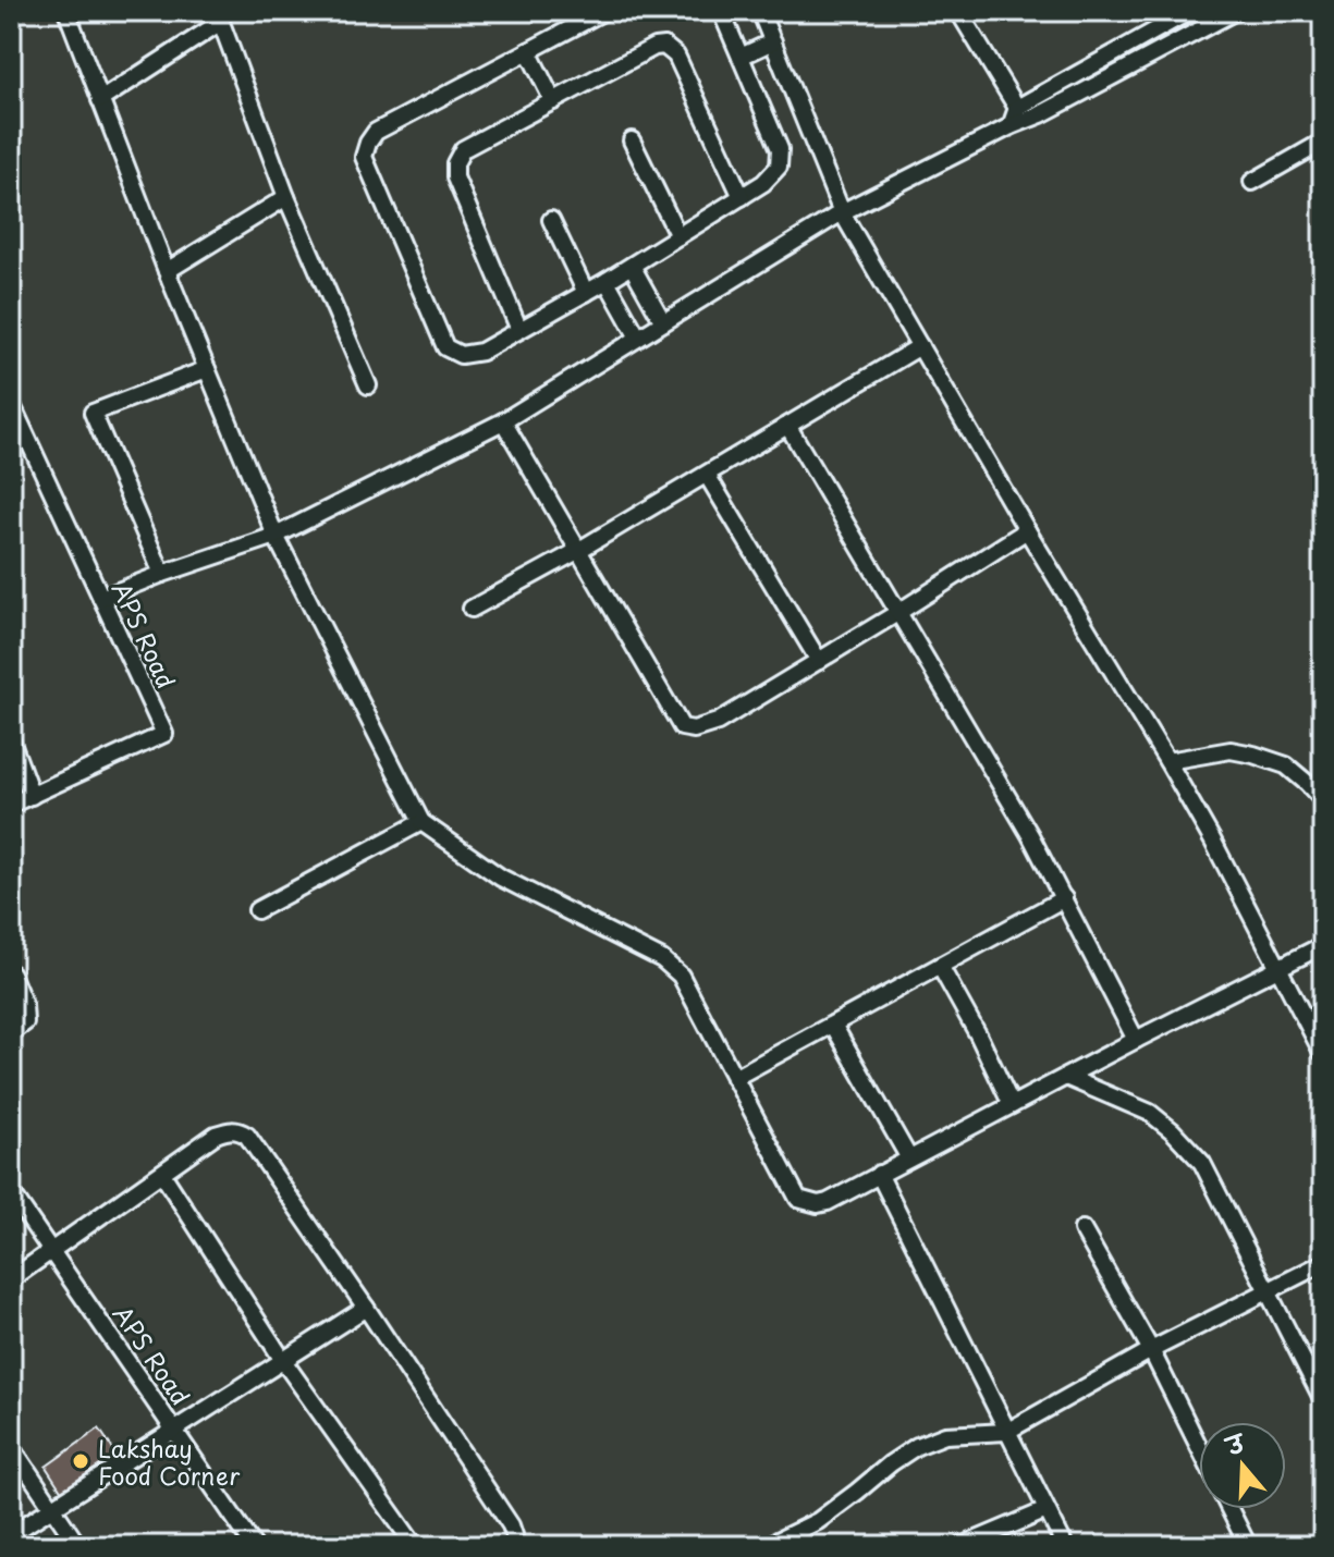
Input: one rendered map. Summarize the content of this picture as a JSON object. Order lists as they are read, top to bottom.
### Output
{
  "streets": {
    "street": ["APS Road"]
  },
  "places": ["Lakshay Food Corner"],
  "north": "top"
}
